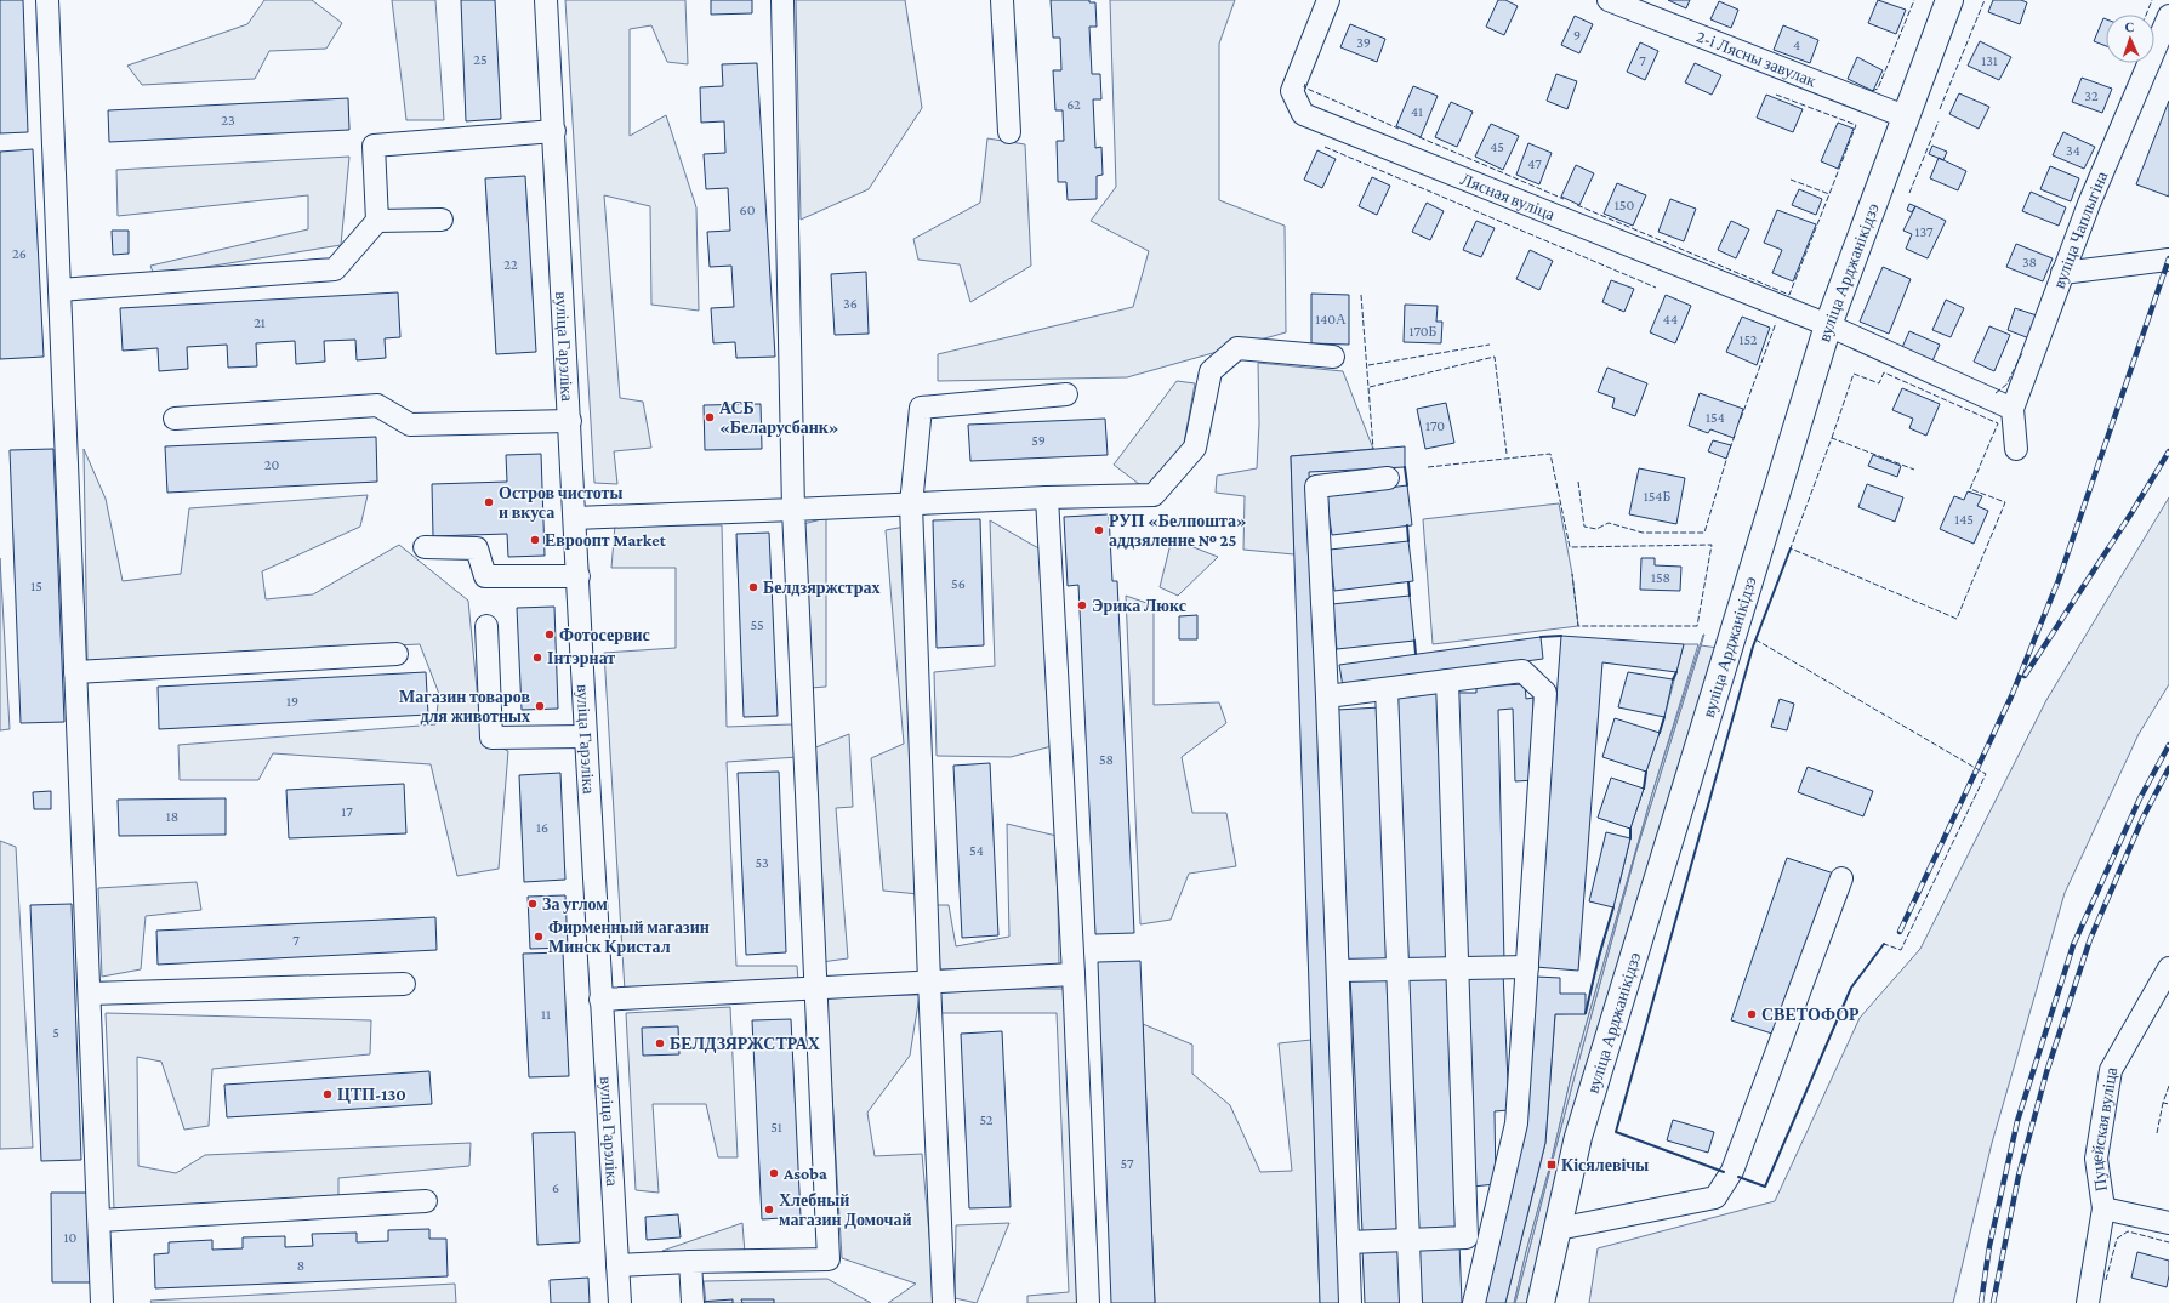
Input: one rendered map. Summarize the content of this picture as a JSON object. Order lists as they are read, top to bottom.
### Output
{
  "streets": {
    "main road": ["вуліца Арджанікідзэ"],
    "street": [
      "2-і Лясны завулак",
      "Лясная вуліца",
      "вуліца Чаплыгіна",
      "вуліца Гарэліка",
      "Пуцейская вуліца"
    ]
  },
  "crossings": [
    ["2-і Лясны завулак", "вуліца Арджанікідзэ"],
    ["Лясная вуліца", "вуліца Чаплыгіна"],
    ["Лясная вуліца", "вуліца Арджанікідзэ"]
  ],
  "places": {
    "other": [
      "АСБ «Беларусбанк»",
      "Остров чистоты и вкуса",
      "РУП «Белпошта» аддзяленне № 25",
      "Евроопт Market",
      "Белдзяржстрах",
      "Эрика Люкс",
      "Фотосервис",
      "Інтэрнат",
      "Магазин товаров для животных",
      "За углом",
      "Фирменный магазин Минск Кристал",
      "СВЕТОФОР",
      "БЕЛДЗЯРЖСТРАХ",
      "ЦТП-130",
      "Asoba",
      "Хлебный магазин Домочай"
    ],
    "transit": ["Кісялевічы"]
  },
  "house_numbers": [
    "9",
    "39",
    "4",
    "25",
    "7",
    "131",
    "32",
    "62",
    "41",
    "23",
    "45",
    "34",
    "47",
    "150",
    "60",
    "137",
    "26",
    "38",
    "22",
    "36",
    "140А",
    "44",
    "21",
    "170Б",
    "152",
    "154",
    "170",
    "59",
    "20",
    "154Б",
    "145",
    "158",
    "56",
    "15",
    "55",
    "19",
    "58",
    "17",
    "18",
    "16",
    "54",
    "53",
    "7",
    "11",
    "5",
    "52",
    "51",
    "57",
    "6",
    "10",
    "8"
  ],
  "north": "top"
}
